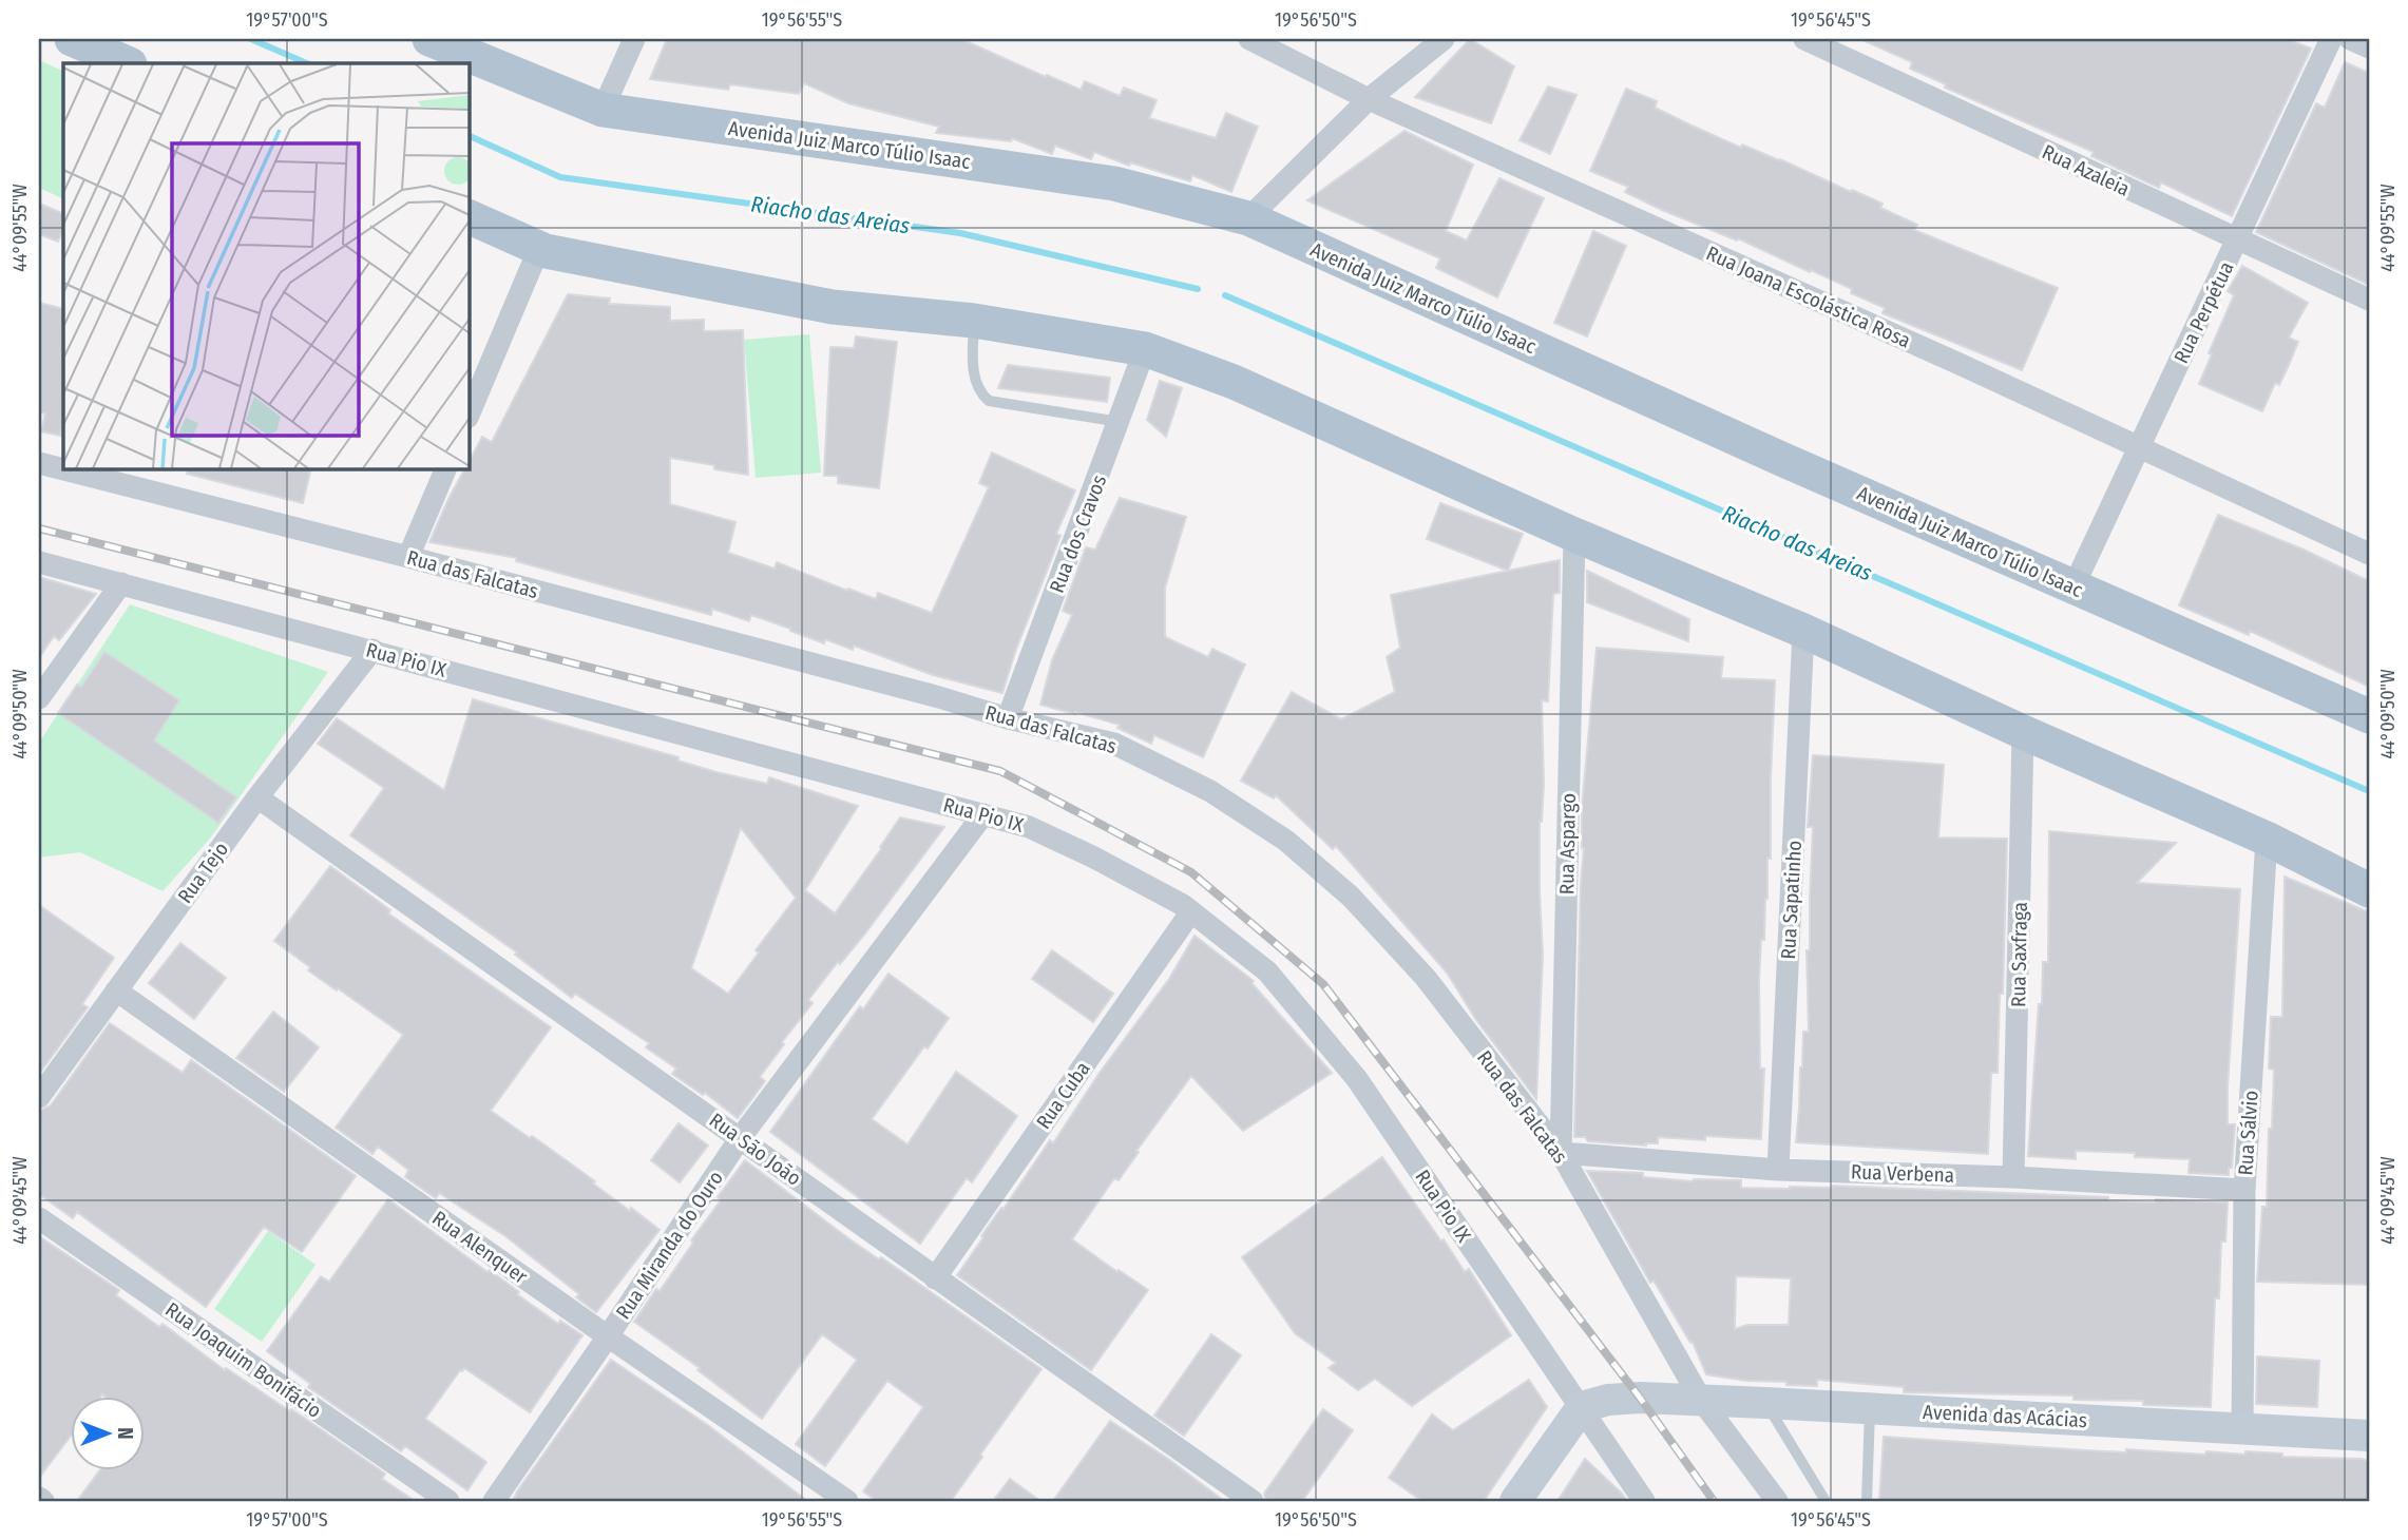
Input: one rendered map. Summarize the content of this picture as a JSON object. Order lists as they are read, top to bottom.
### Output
{
  "streets": {
    "main road": ["Avenida Juiz Marco Túlio Isaac", "Avenida das Acácias"],
    "street": [
      "Rua Azaleia",
      "Rua Joana Escolástica Rosa",
      "Rua Perpétua",
      "Rua dos Cravos",
      "Rua das Falcatas",
      "Rua Pio IX",
      "Rua Aspargo",
      "Rua Tejo",
      "Rua Sapatinho",
      "Rua Saxfraga",
      "Rua Cuba",
      "Rua Sálvio",
      "Rua São João",
      "Rua Verbena",
      "Rua Miranda do Ouro",
      "Rua Alenquer",
      "Rua Joaquim Bonifácio"
    ]
  },
  "crossings": [
    ["Avenida Juiz Marco Túlio Isaac", "Rua Perpétua"],
    ["Rua Azaleia", "Rua Perpétua"],
    ["Rua Joana Escolástica Rosa", "Rua Perpétua"],
    ["Rua dos Cravos", "Rua das Falcatas"],
    ["Rua das Falcatas", "Rua Aspargo"],
    ["Rua das Falcatas", "Rua Verbena"],
    ["Rua das Falcatas", "Avenida das Acácias"],
    ["Rua Pio IX", "Rua Tejo"],
    ["Rua Pio IX", "Rua Cuba"],
    ["Rua Pio IX", "Rua Miranda do Ouro"],
    ["Rua Pio IX", "Avenida das Acácias"],
    ["Rua Aspargo", "Rua Verbena"],
    ["Rua Tejo", "Rua São João"],
    ["Rua Tejo", "Rua Alenquer"],
    ["Rua Sapatinho", "Rua Verbena"],
    ["Rua Saxfraga", "Rua Verbena"],
    ["Rua Cuba", "Rua São João"],
    ["Rua Sálvio", "Rua Verbena"],
    ["Rua Sálvio", "Avenida das Acácias"],
    ["Rua São João", "Rua Miranda do Ouro"],
    ["Rua Miranda do Ouro", "Rua Alenquer"]
  ],
  "water": ["Riacho das Areias"],
  "north": "right",
  "coordinates": [
    "19°57'00\"S",
    "19°56'55\"S",
    "19°56'50\"S",
    "19°56'45\"S",
    "44°09'55\"W",
    "44°09'50\"W",
    "44°09'45\"W"
  ]
}
